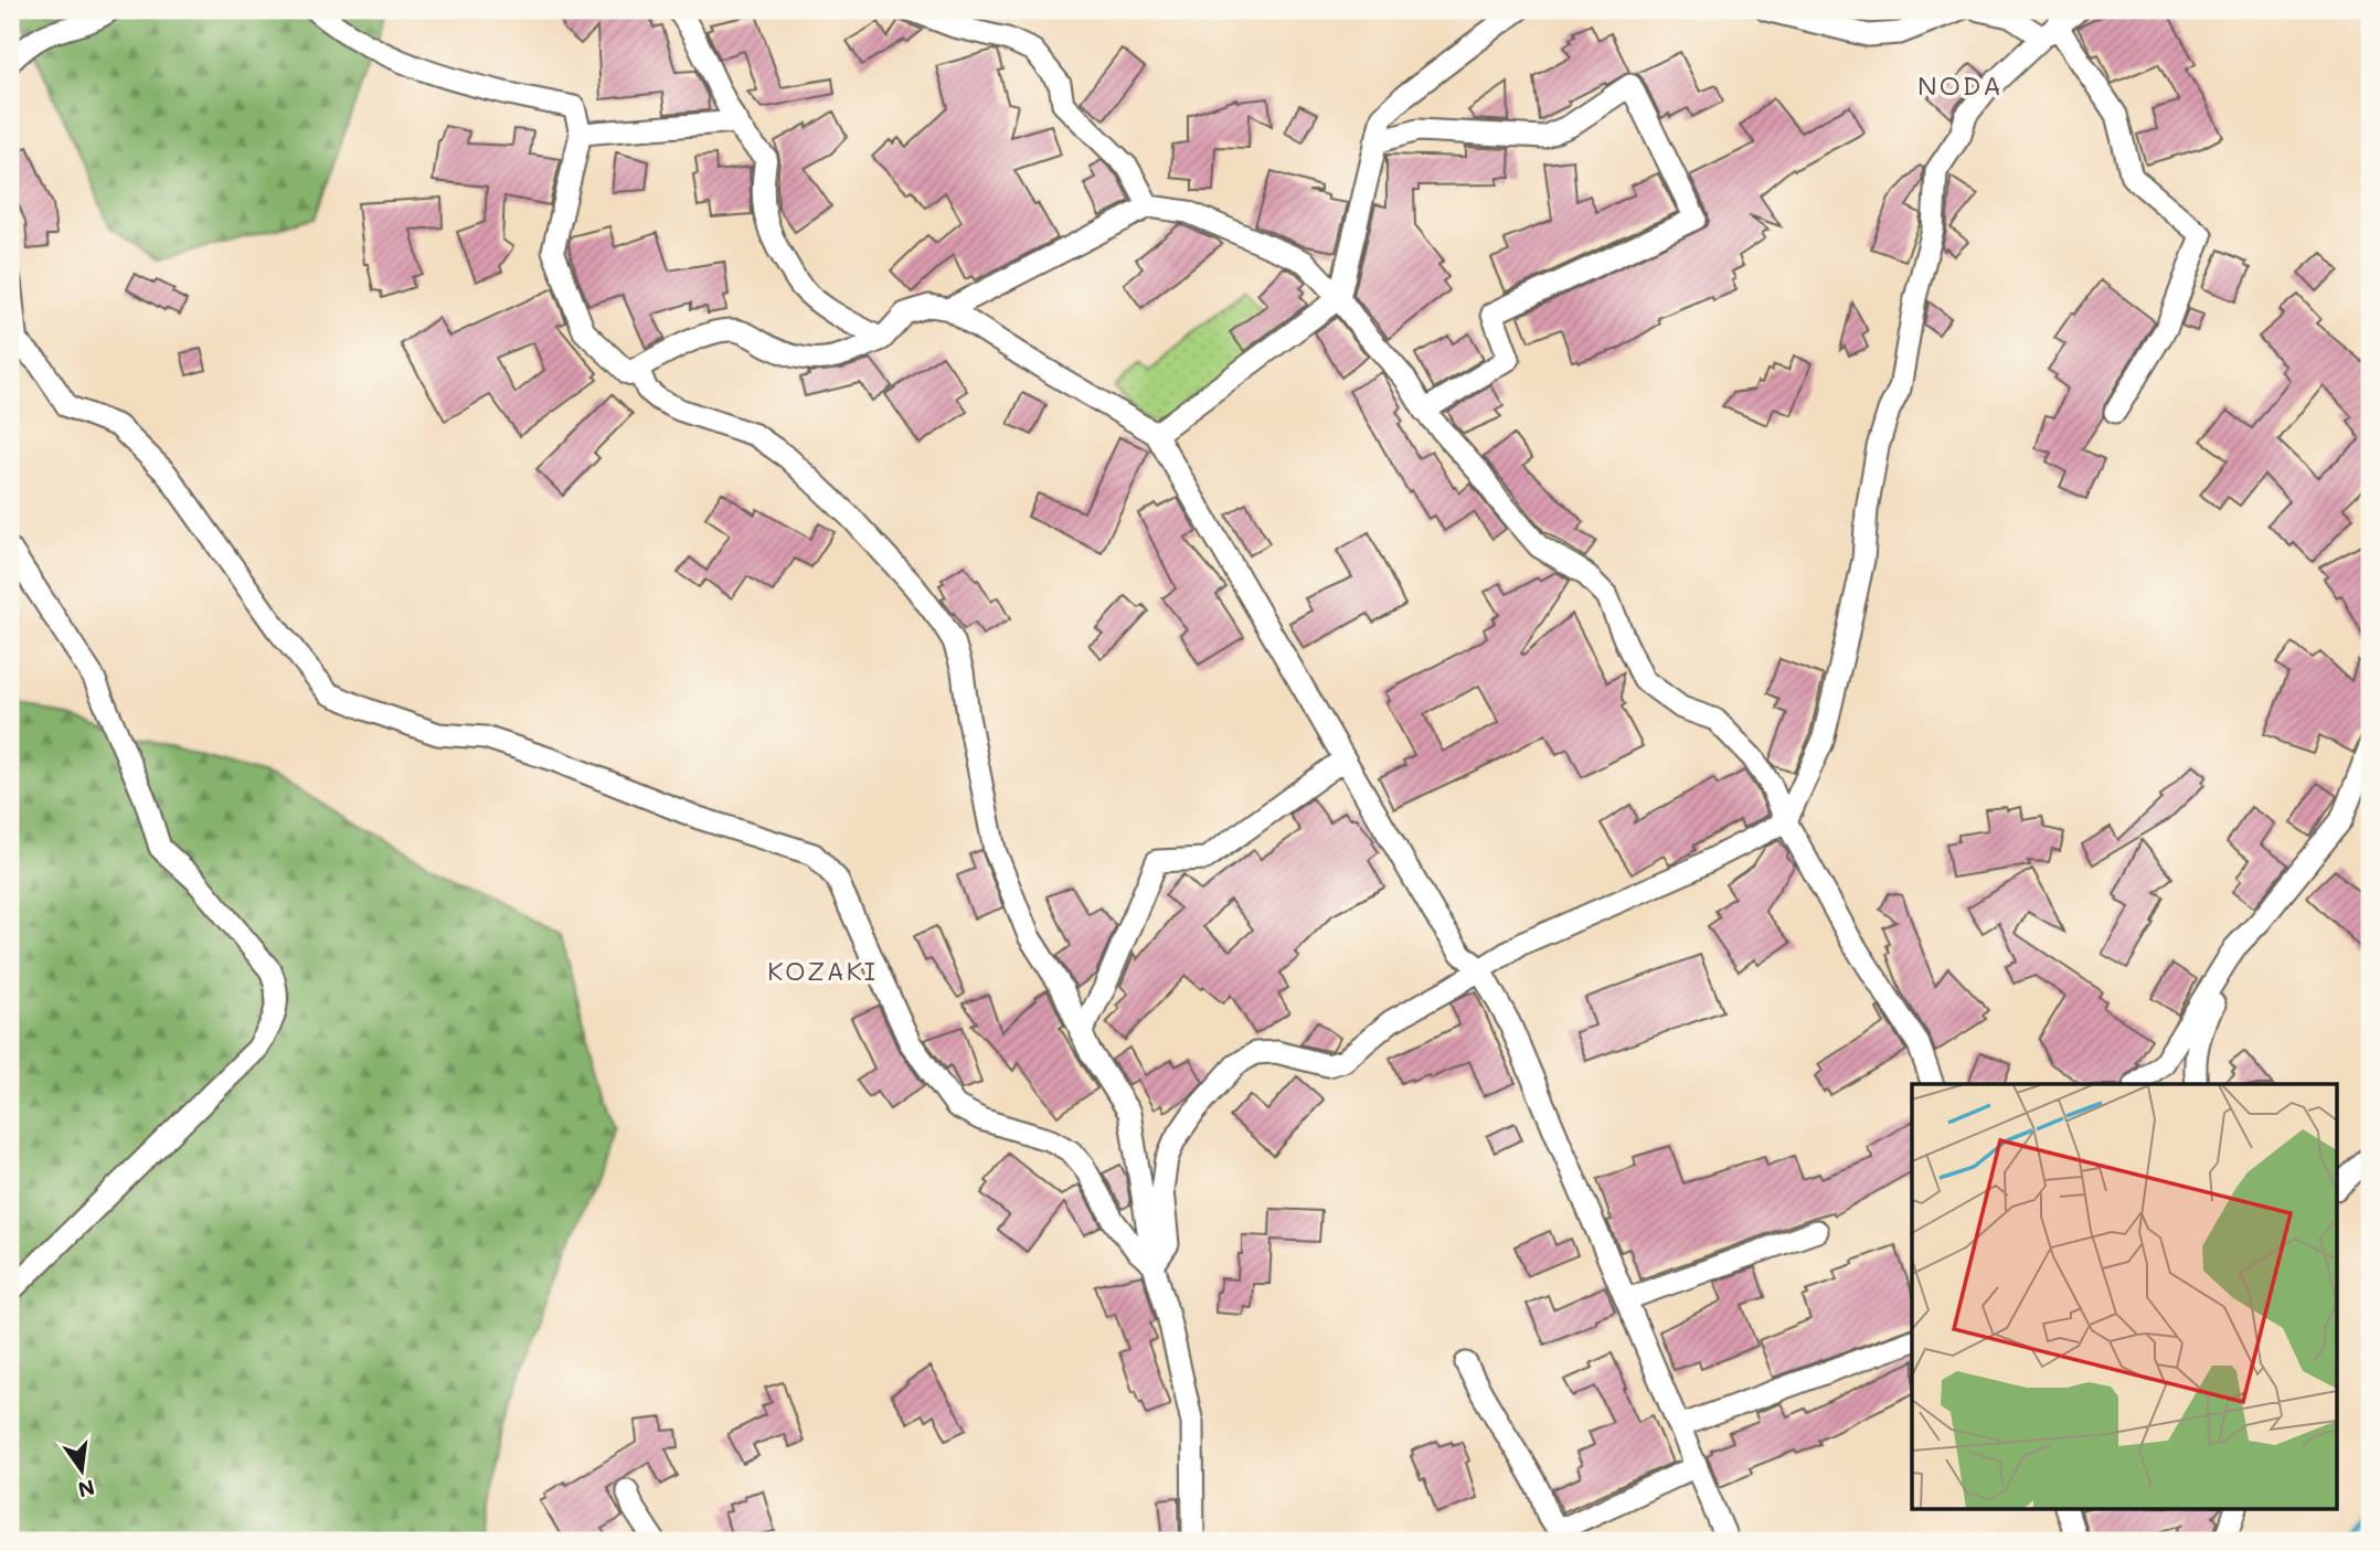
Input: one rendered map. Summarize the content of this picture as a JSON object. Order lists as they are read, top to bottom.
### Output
{
  "districts": ["NODA", "KOZAKI"],
  "north": "bottom"
}
